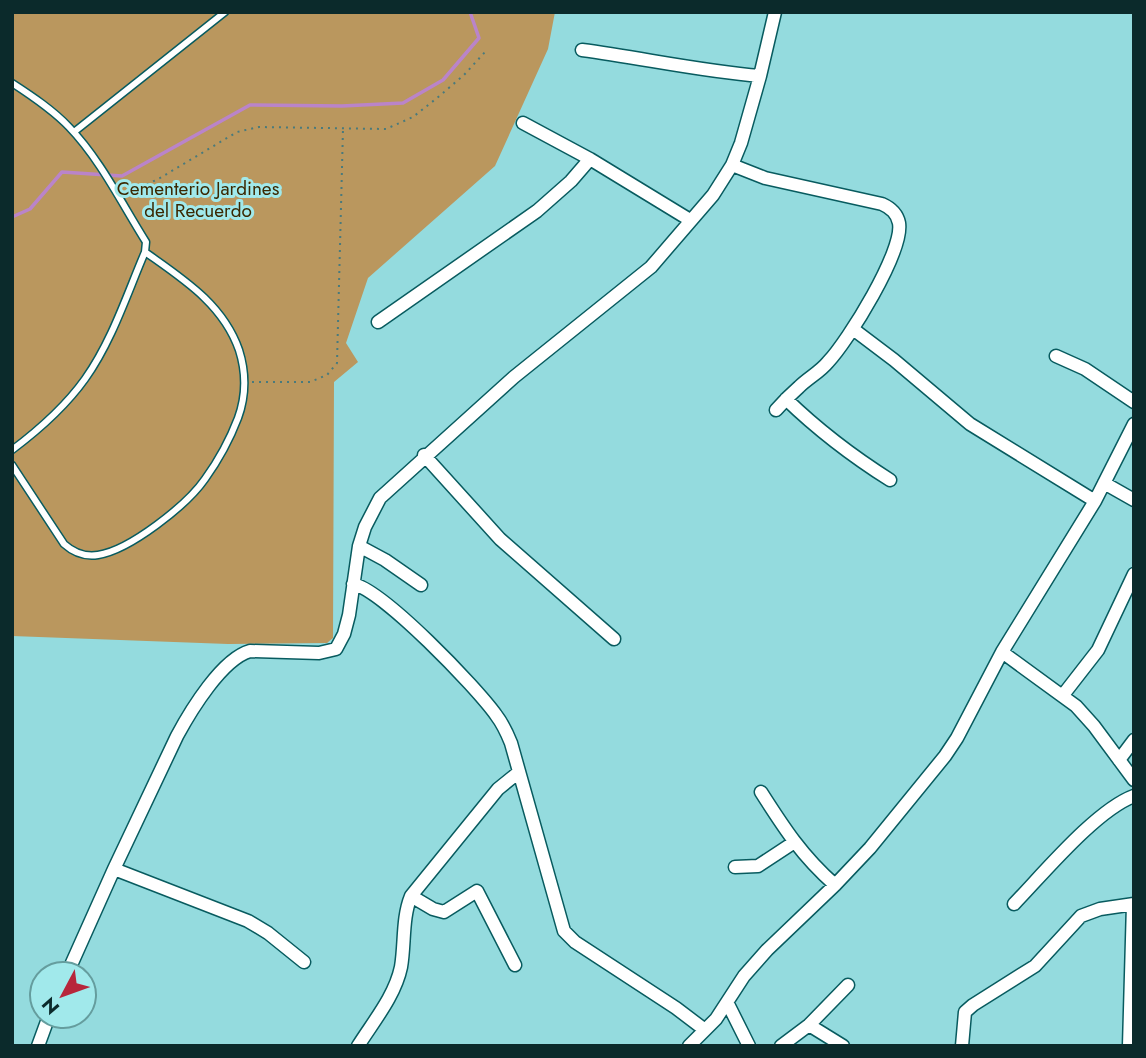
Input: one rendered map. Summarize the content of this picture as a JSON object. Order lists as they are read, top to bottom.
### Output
{
  "parks": ["Cementerio Jardines del Recuerdo"],
  "north": "bottom left"
}
